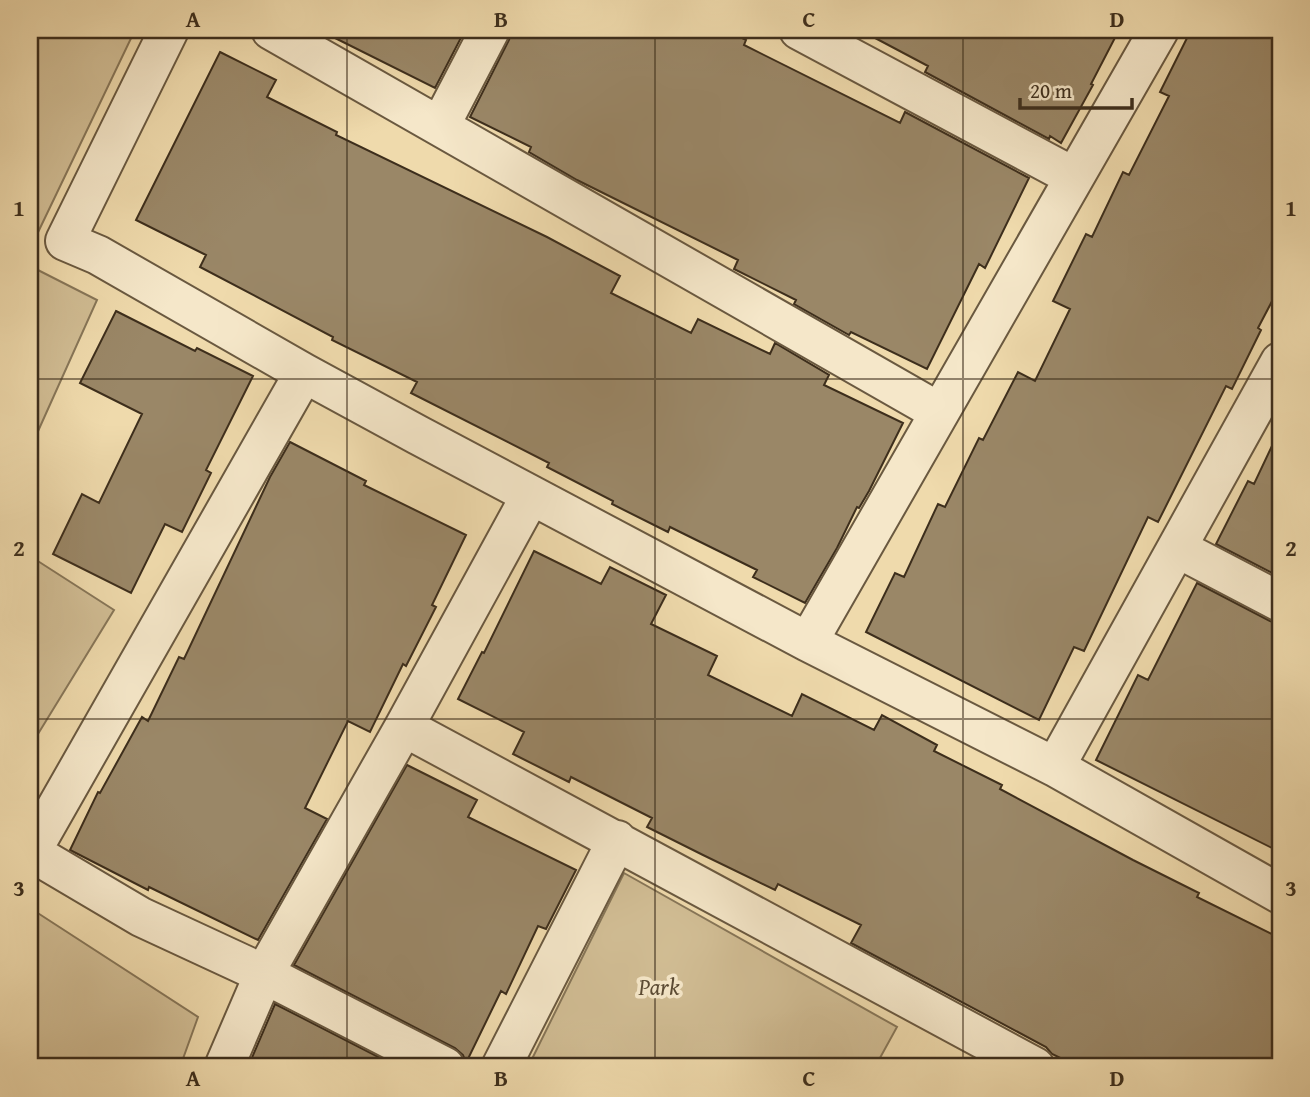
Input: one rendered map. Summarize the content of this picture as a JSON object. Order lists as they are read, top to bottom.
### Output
{
  "parks": ["Park"],
  "scale_bar": "20 m",
  "grid": {
    "columns": [
      "A",
      "B",
      "C",
      "D"
    ],
    "rows": ["1", "2", "3"]
  }
}
